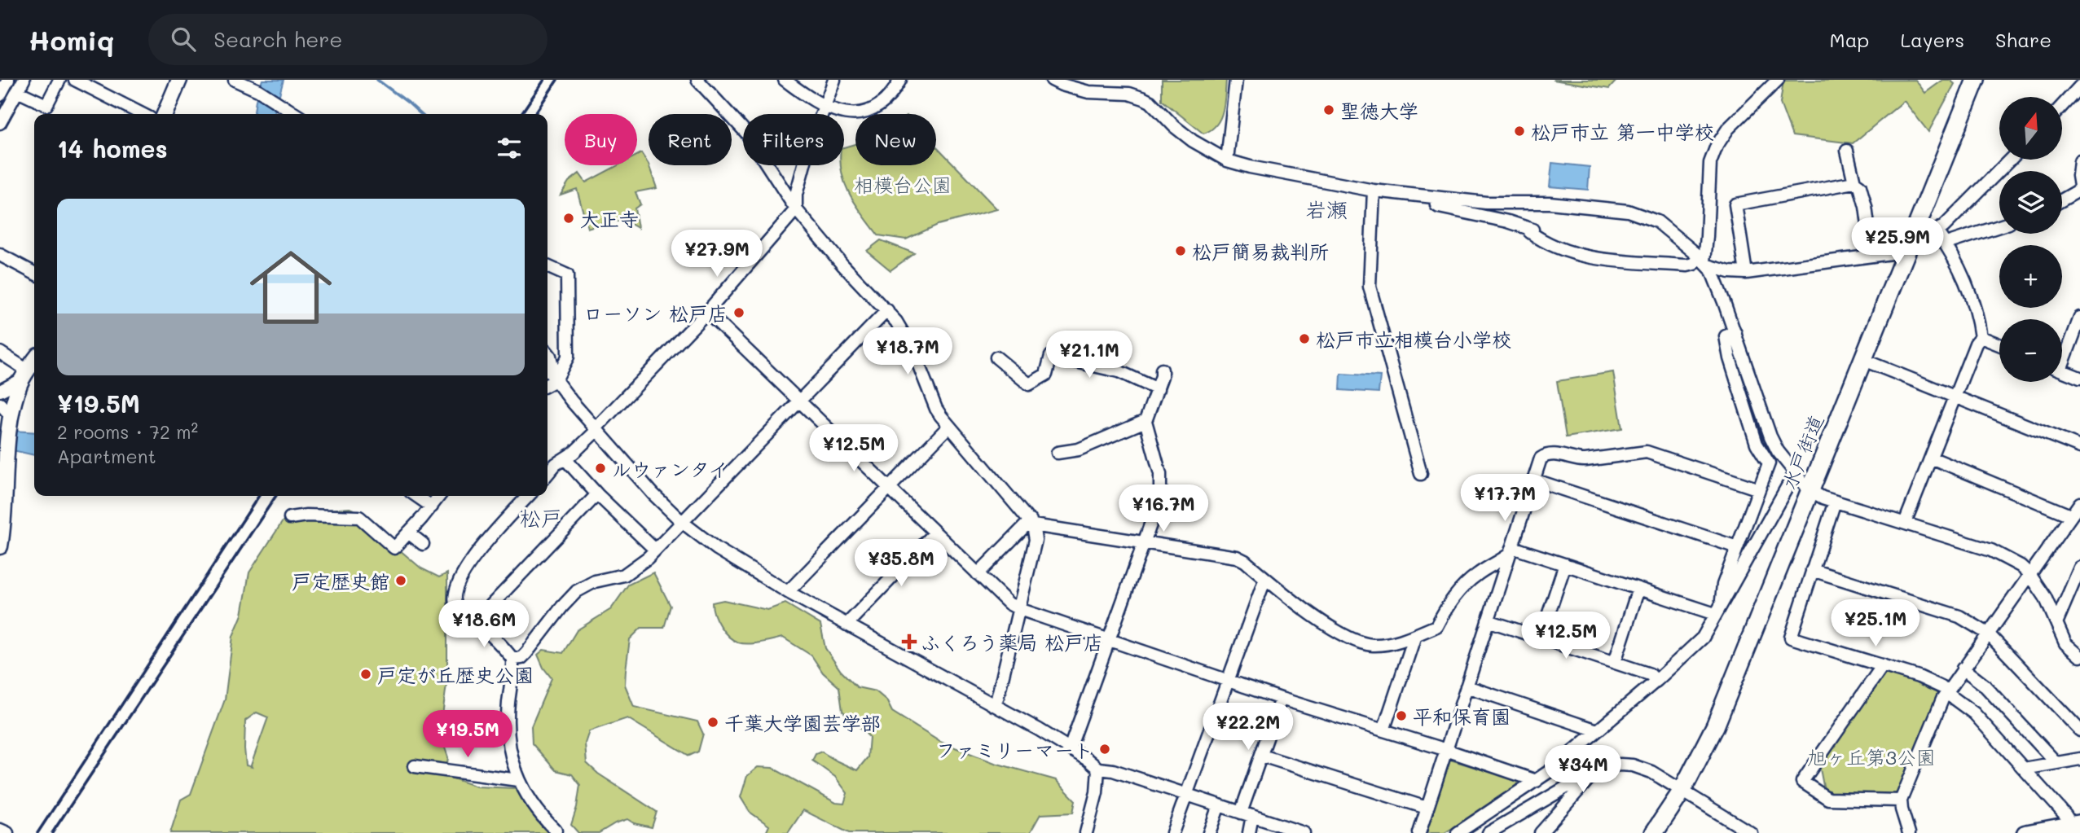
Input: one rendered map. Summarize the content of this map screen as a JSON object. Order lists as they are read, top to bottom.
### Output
{
  "streets": {
    "highway": ["水戸街道"]
  },
  "districts": ["岩瀬", "松戸"],
  "parks": ["相模台公園", "旭ヶ丘第3公園"],
  "places": {
    "other": [
      "聖徳大学",
      "松戸市立 第一中学校",
      "大正寺",
      "松戸簡易裁判所",
      "ローソン 松戸店",
      "松戸市立相模台小学校",
      "ルウァンタイ",
      "戸定歴史館",
      "戸定が丘歴史公園",
      "平和保育園",
      "千葉大学園芸学部",
      "ファミリーマート"
    ],
    "health": ["ふくろう薬局 松戸店"]
  },
  "north": "top",
  "page": {
    "header": "Homiq",
    "search": "Search here",
    "nav": ["Map", "Layers", "Share"],
    "map_buttons": ["+", "−"],
    "chip": [
      "Buy",
      "Rent",
      "Filters",
      "New"
    ],
    "heading": "14 homes",
    "list": [
      {
        "name": "¥19.5M",
        "note": "2 rooms · 72 m² · Apartment"
      }
    ],
    "price": [
      "¥25.9M",
      "¥27.9M",
      "¥18.7M",
      "¥21.1M",
      "¥12.5M",
      "¥17.7M",
      "¥16.7M",
      "¥35.8M",
      "¥25.1M",
      "¥18.6M",
      "¥12.5M",
      "¥22.2M",
      "¥19.5M",
      "¥34M"
    ]
  }
}
